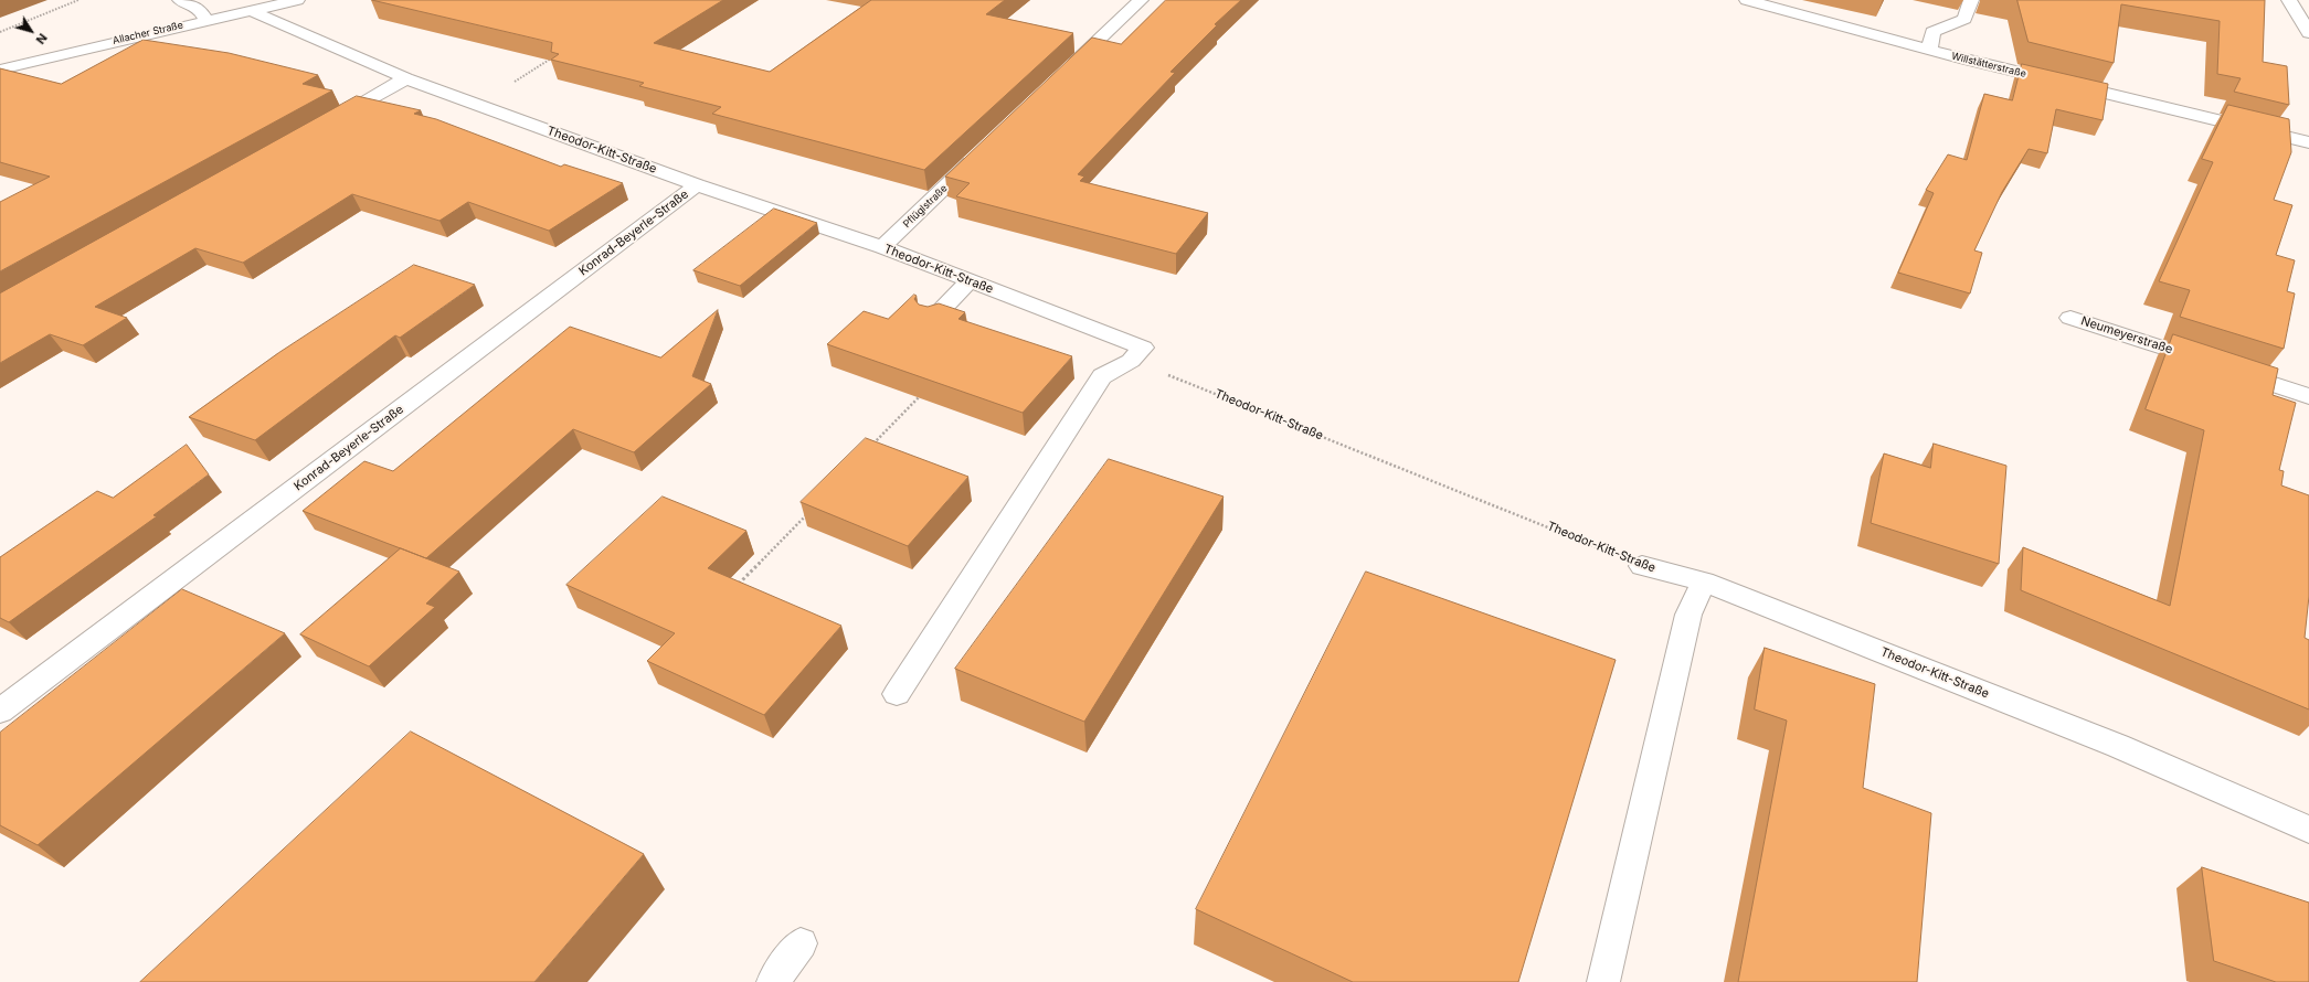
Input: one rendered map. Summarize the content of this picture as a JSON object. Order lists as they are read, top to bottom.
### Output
{
  "streets": {
    "street": [
      "Allacher Straße",
      "Willstätterstraße",
      "Theodor-Kitt-Straße",
      "Pflüglstraße",
      "Konrad-Beyerle-Straße",
      "Neumeyerstraße"
    ]
  },
  "crossings": [
    ["Allacher Straße", "Theodor-Kitt-Straße"],
    ["Theodor-Kitt-Straße", "Pflüglstraße"],
    ["Theodor-Kitt-Straße", "Konrad-Beyerle-Straße"]
  ],
  "north": "bottom right"
}
